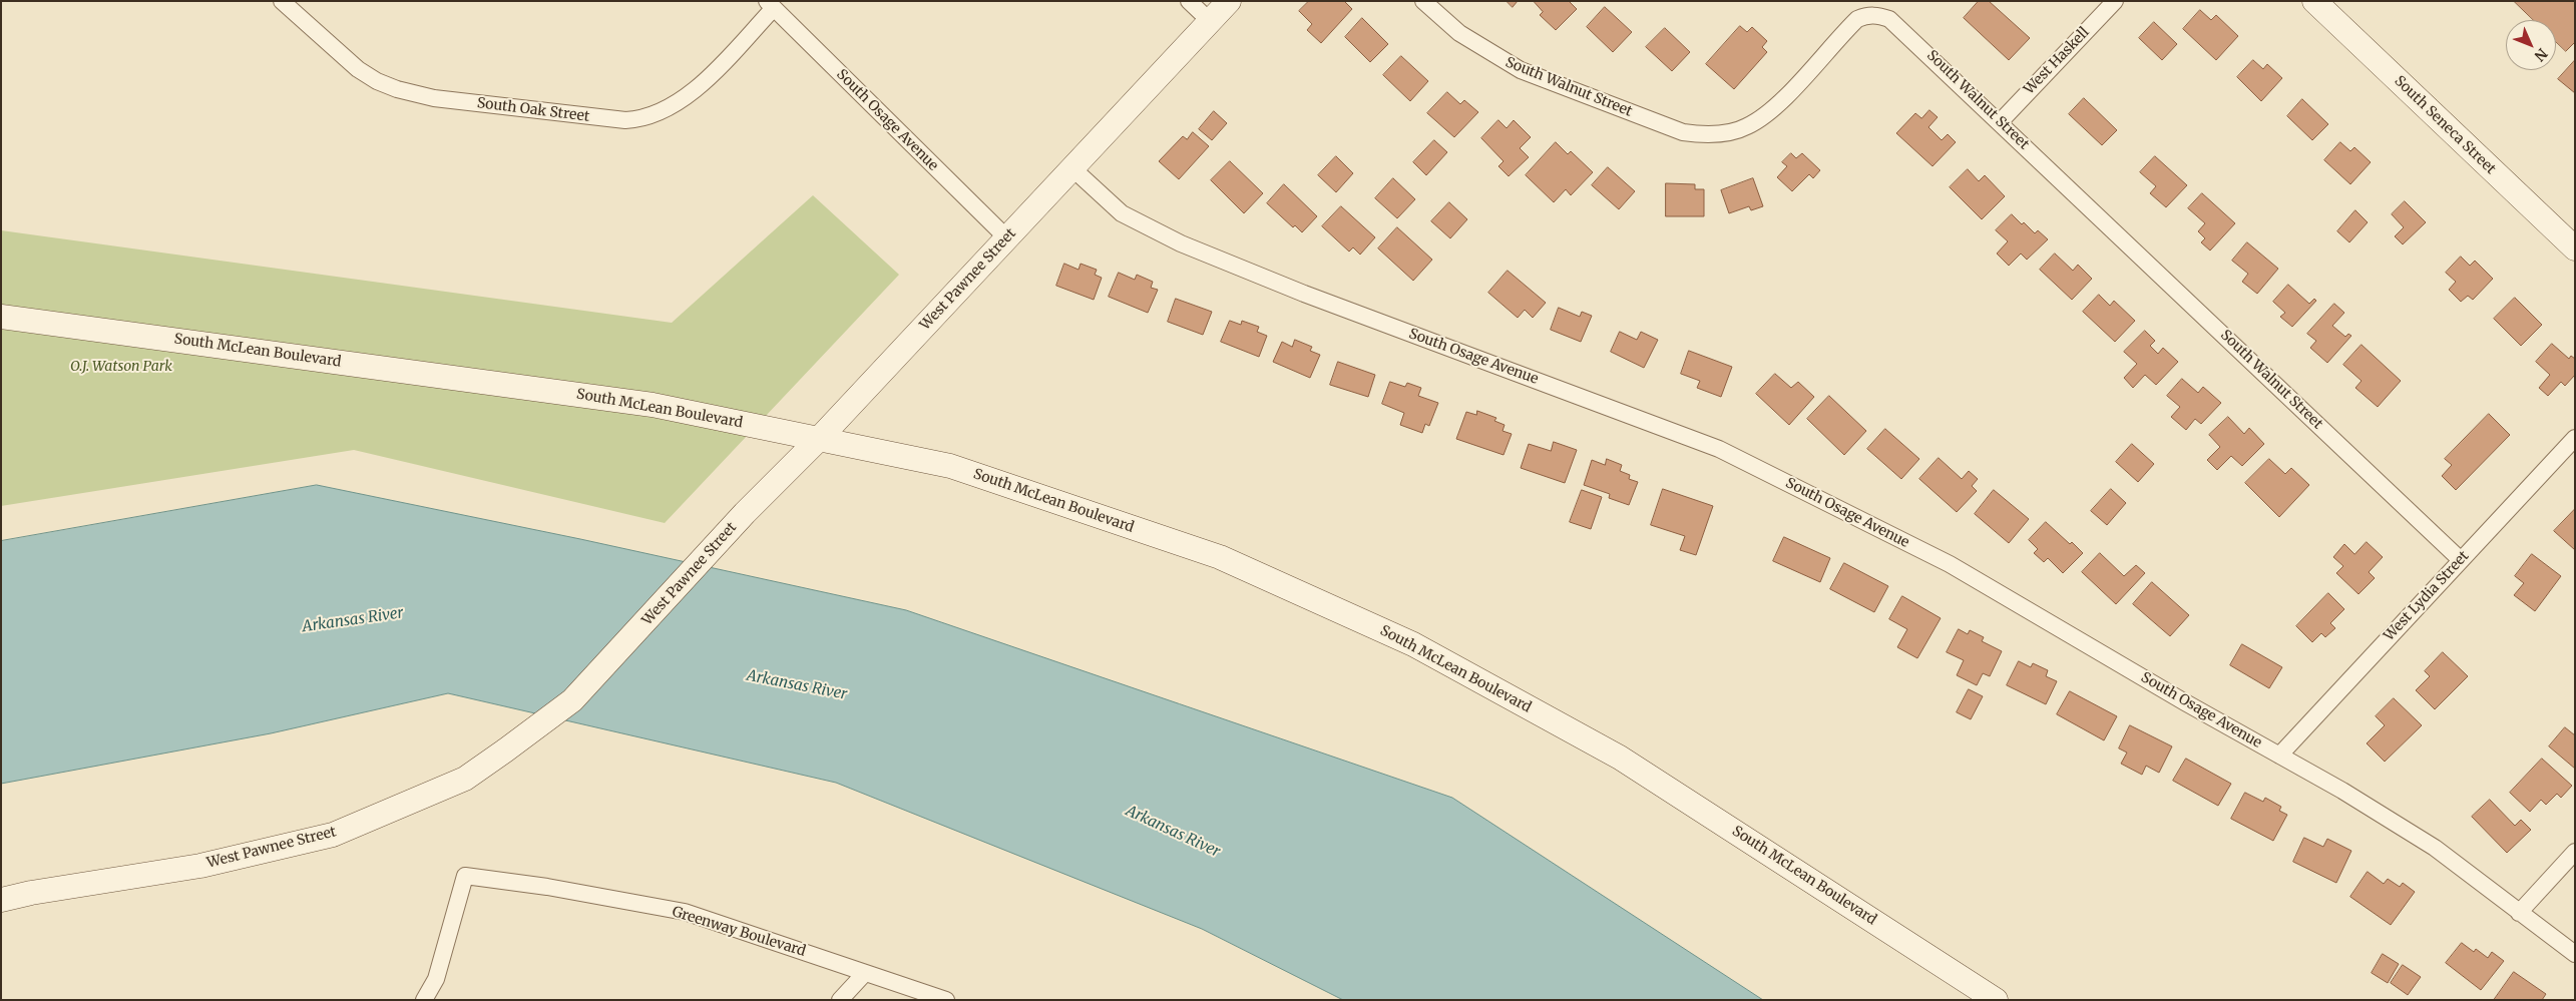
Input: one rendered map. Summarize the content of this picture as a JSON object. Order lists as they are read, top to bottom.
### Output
{
  "streets": {
    "main road": ["South Seneca Street", "West Pawnee Street", "South McLean Boulevard"],
    "street": [
      "West Haskell",
      "South Walnut Street",
      "South Oak Street",
      "South Osage Avenue",
      "West Lydia Street",
      "Greenway Boulevard"
    ]
  },
  "crossings": [
    ["West Haskell", "South Walnut Street"],
    ["South Walnut Street", "West Lydia Street"],
    ["South Oak Street", "South Osage Avenue"],
    ["South Osage Avenue", "West Pawnee Street"],
    ["South Osage Avenue", "West Lydia Street"],
    ["West Pawnee Street", "South McLean Boulevard"]
  ],
  "water": ["Arkansas River"],
  "parks": ["O.J. Watson Park"],
  "north": "bottom right"
}
